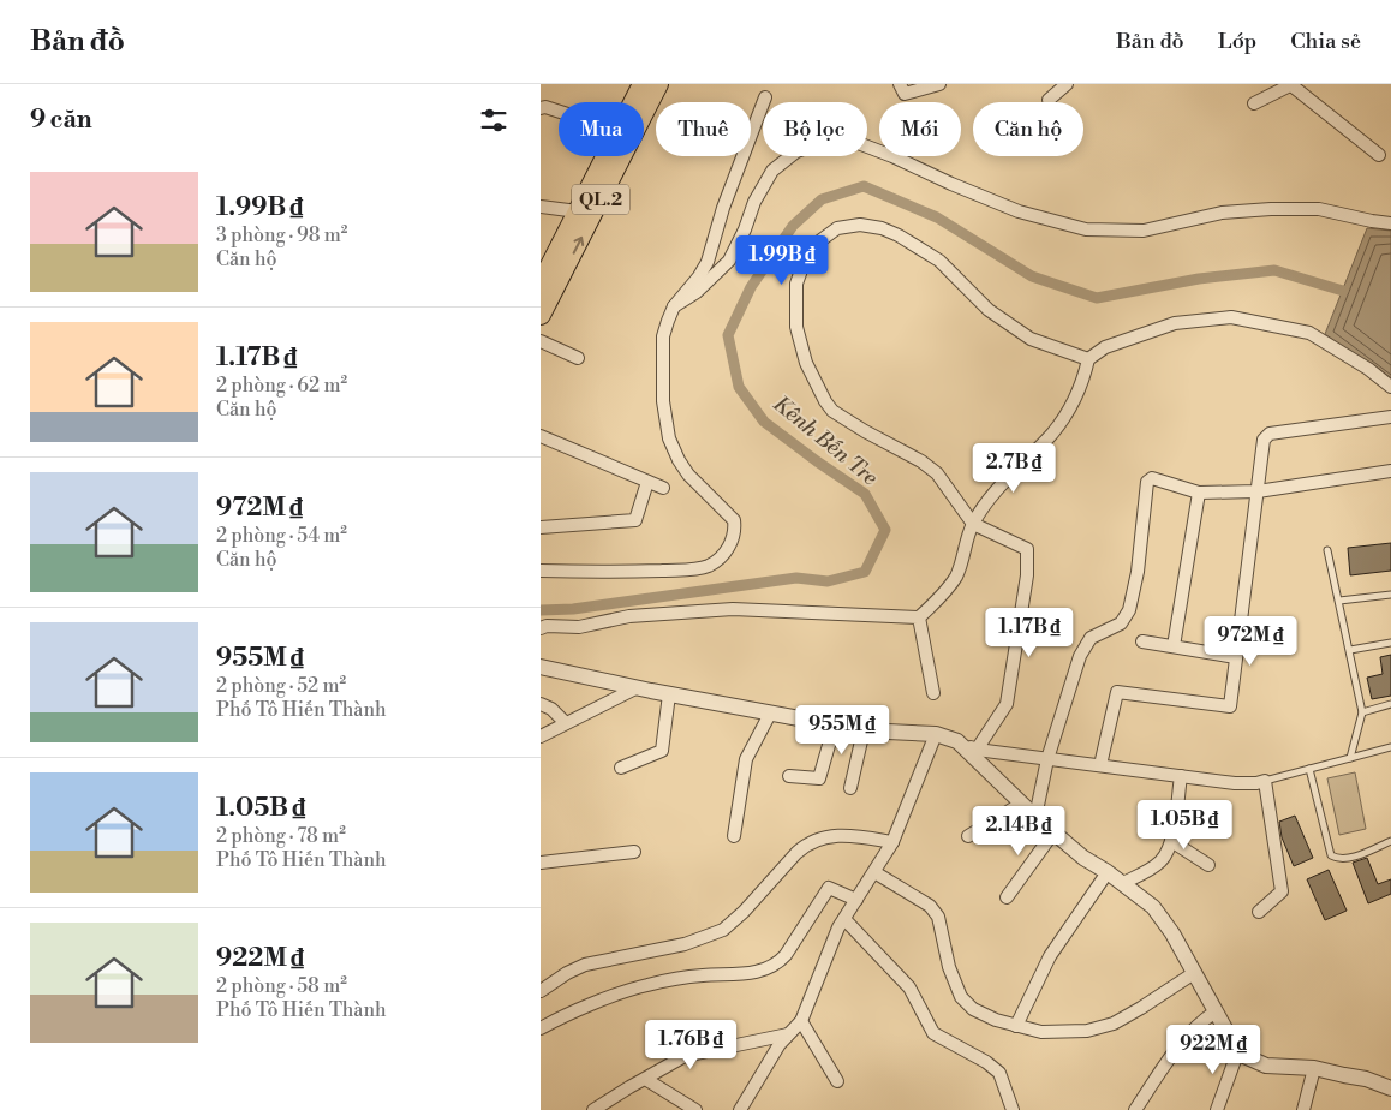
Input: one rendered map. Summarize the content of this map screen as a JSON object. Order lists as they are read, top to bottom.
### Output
{
  "streets": {
    "main road": ["QL.2"]
  },
  "water": ["Kênh Bến Tre"],
  "page": {
    "header": "Bản đồ",
    "nav": ["Bản đồ", "Lớp", "Chia sẻ"],
    "heading": "9 căn",
    "chip": [
      "Mua",
      "Thuê",
      "Bộ lọc",
      "Mới",
      "Căn hộ"
    ],
    "list": [
      {
        "name": "1.99B ₫",
        "note": "3 phòng · 98 m² · Căn hộ"
      },
      {
        "name": "1.17B ₫",
        "note": "2 phòng · 62 m² · Căn hộ"
      },
      {
        "name": "972M ₫",
        "note": "2 phòng · 54 m² · Căn hộ"
      },
      {
        "name": "955M ₫",
        "note": "2 phòng · 52 m² · Phố Tô Hiến Thành"
      },
      {
        "name": "1.05B ₫",
        "note": "2 phòng · 78 m² · Phố Tô Hiến Thành"
      },
      {
        "name": "922M ₫",
        "note": "2 phòng · 58 m² · Phố Tô Hiến Thành"
      }
    ],
    "price": [
      "1.99B ₫",
      "2.7B ₫",
      "1.17B ₫",
      "972M ₫",
      "955M ₫",
      "1.05B ₫",
      "2.14B ₫",
      "1.76B ₫",
      "922M ₫"
    ]
  }
}
